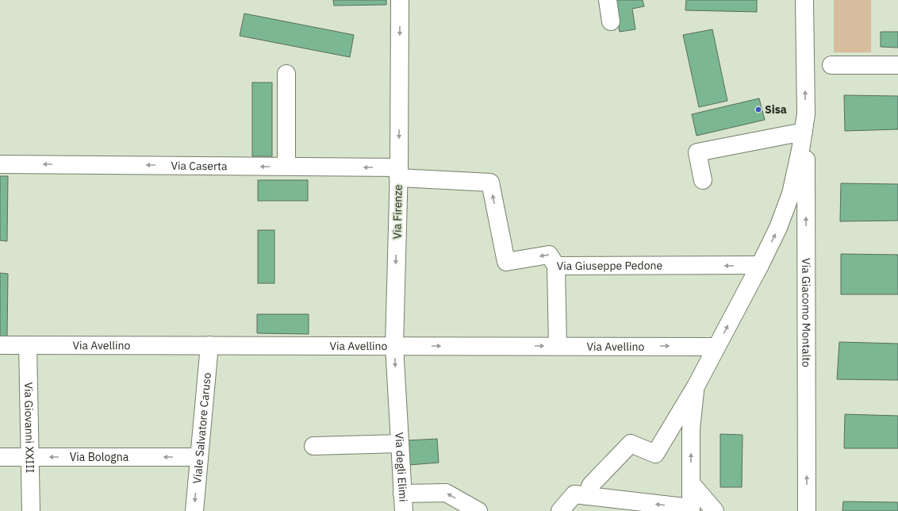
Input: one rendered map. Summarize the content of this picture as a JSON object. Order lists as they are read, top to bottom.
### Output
{
  "streets": {
    "street": [
      "Via Caserta",
      "Via Firenze",
      "Via Giuseppe Pedone",
      "Via Giacomo Montalto",
      "Via Avellino",
      "Via Giovanni XXIII",
      "Viale Salvatore Caruso",
      "Via Bologna",
      "Via degli Elimi"
    ]
  },
  "crossings": [
    ["Via Caserta", "Via Firenze"],
    ["Via Caserta", "Via Giuseppe Pedone"],
    ["Via Firenze", "Via Giuseppe Pedone"],
    ["Via Firenze", "Via Avellino"],
    ["Via Firenze", "Via degli Elimi"],
    ["Via Avellino", "Via Giovanni XXIII"],
    ["Via Avellino", "Viale Salvatore Caruso"],
    ["Via Giovanni XXIII", "Via Bologna"],
    ["Viale Salvatore Caruso", "Via Bologna"]
  ],
  "one_way": [
    "Via Caserta",
    "Via Firenze",
    "Via Giuseppe Pedone",
    "Via Bologna"
  ],
  "places": ["Sisa"]
}
